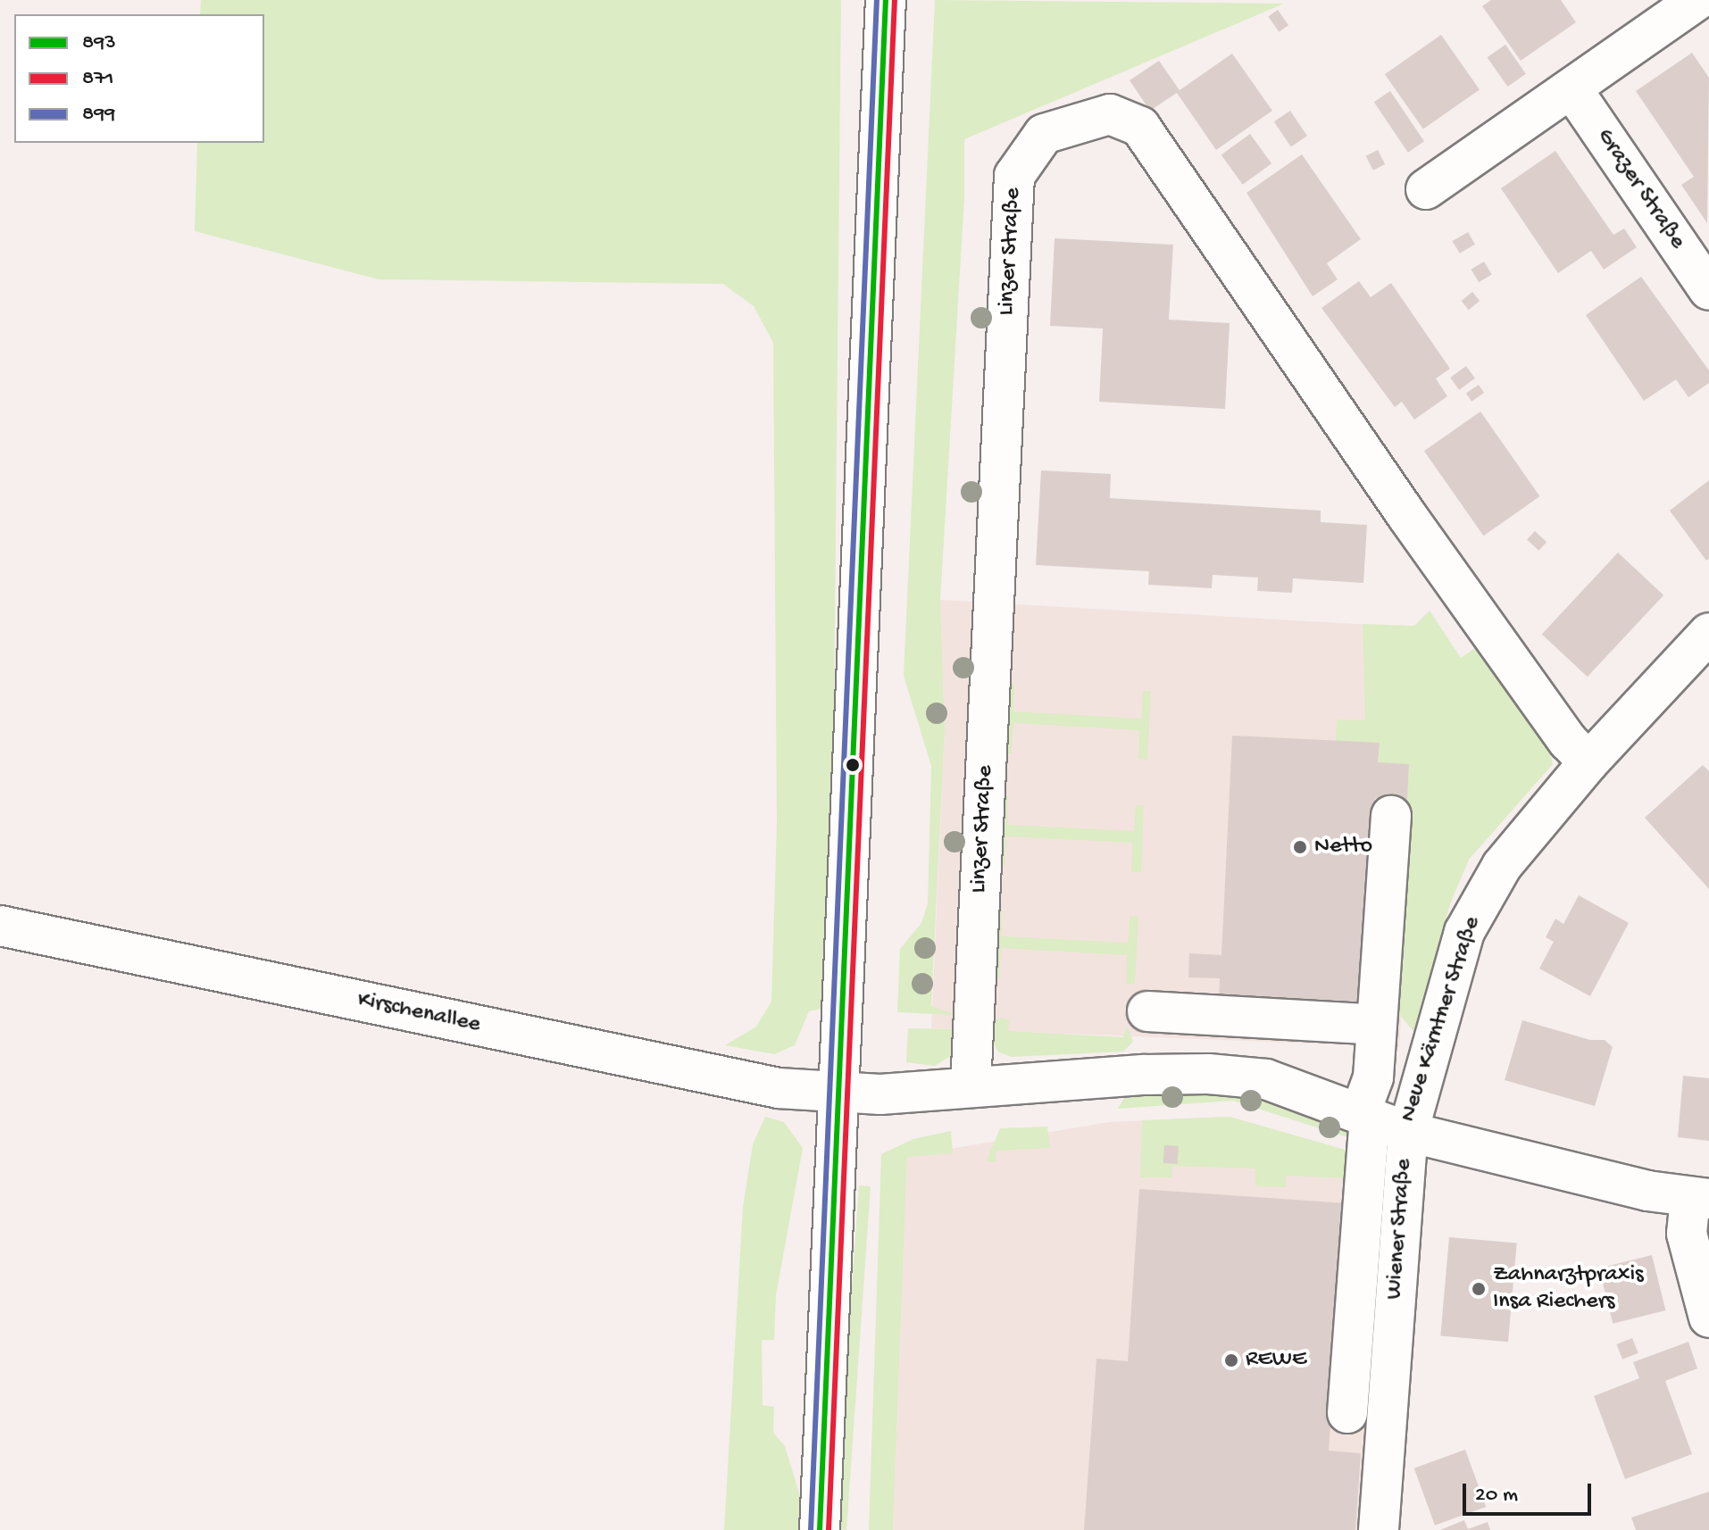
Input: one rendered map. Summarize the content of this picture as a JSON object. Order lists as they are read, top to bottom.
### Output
{
  "streets": {
    "street": [
      "Grazer Straße",
      "Linzer Straße",
      "Kirschenallee",
      "Neue Kärntner Straße",
      "Wiener Straße"
    ]
  },
  "crossings": [
    ["Linzer Straße", "Neue Kärntner Straße"],
    ["Kirschenallee", "Neue Kärntner Straße"],
    ["Neue Kärntner Straße", "Wiener Straße"]
  ],
  "places": ["Netto", "Zahnarztpraxis Insa Riechers", "REWE"],
  "lines": ["transit line 893", "transit line 871", "transit line 899"],
  "legend": ["893", "871", "899"],
  "scale_bar": "20 m"
}
